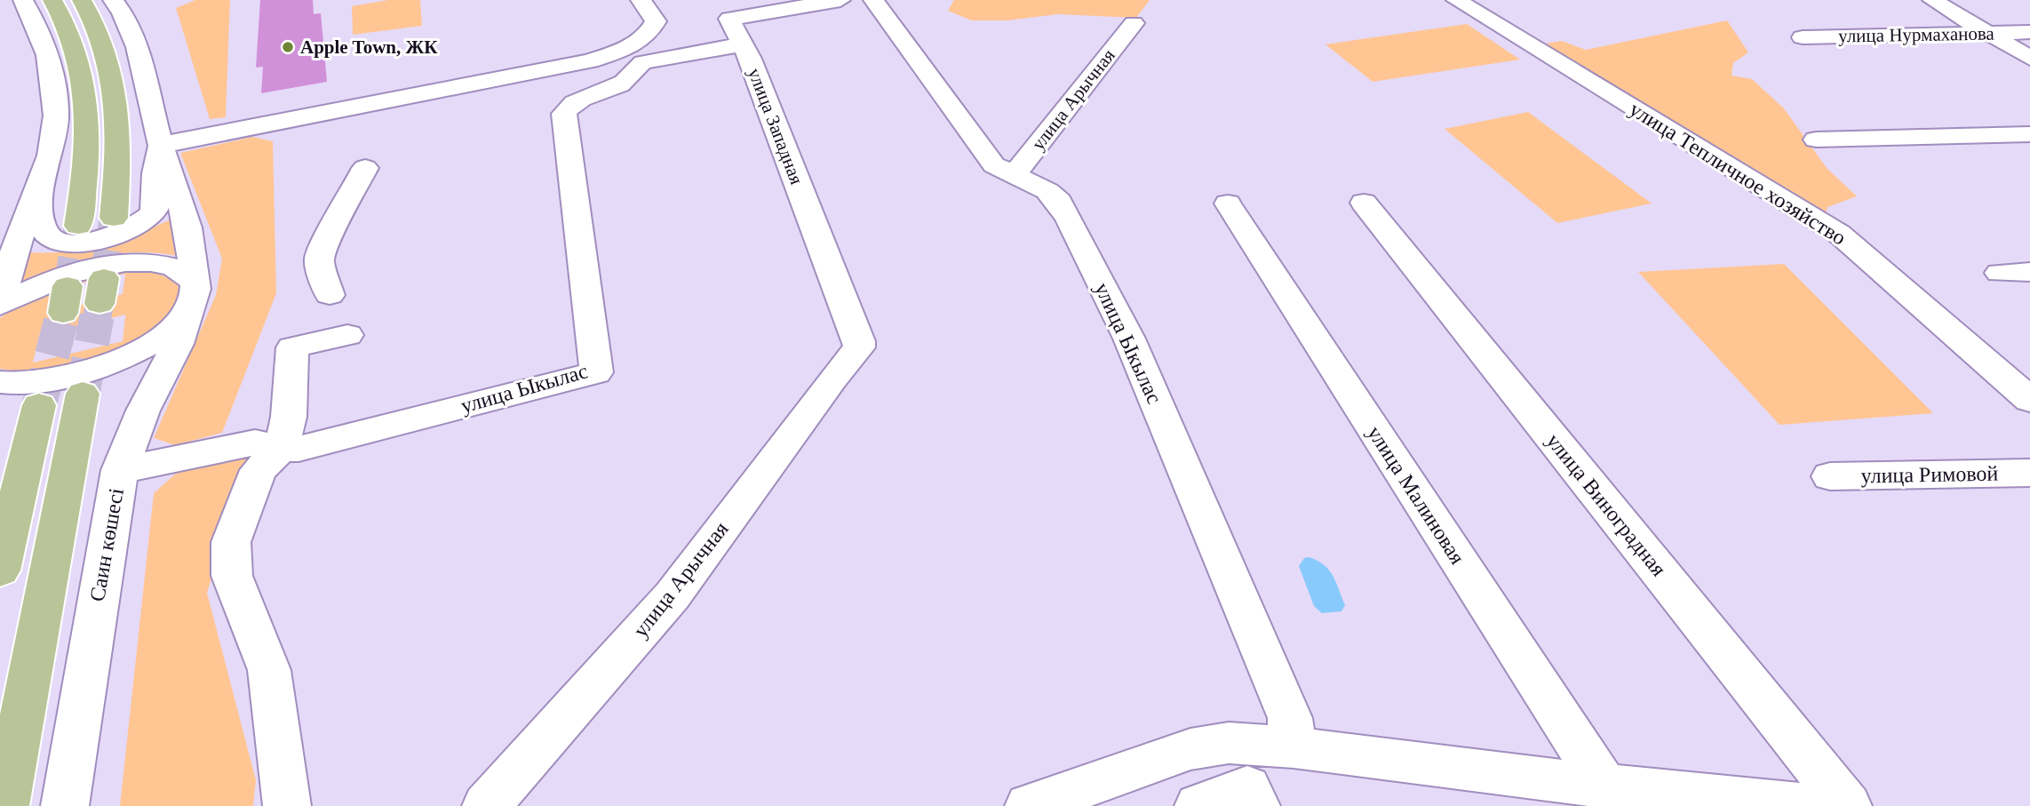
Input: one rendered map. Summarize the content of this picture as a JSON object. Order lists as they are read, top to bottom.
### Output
{
  "streets": {
    "street": [
      "улица Нурмаханова",
      "улица Арычная",
      "улица Западная",
      "улица Тепличное хозяйство",
      "улица Ыкылас",
      "улица Римовой",
      "улица Малиновая",
      "улица Виноградная",
      "Саин көшесі"
    ]
  },
  "crossings": [
    ["улица Арычная", "улица Западная"],
    ["улица Арычная", "улица Ыкылас"],
    ["улица Западная", "улица Ыкылас"],
    ["улица Ыкылас", "Саин көшесі"]
  ],
  "places": ["Apple Town, ЖК"]
}
